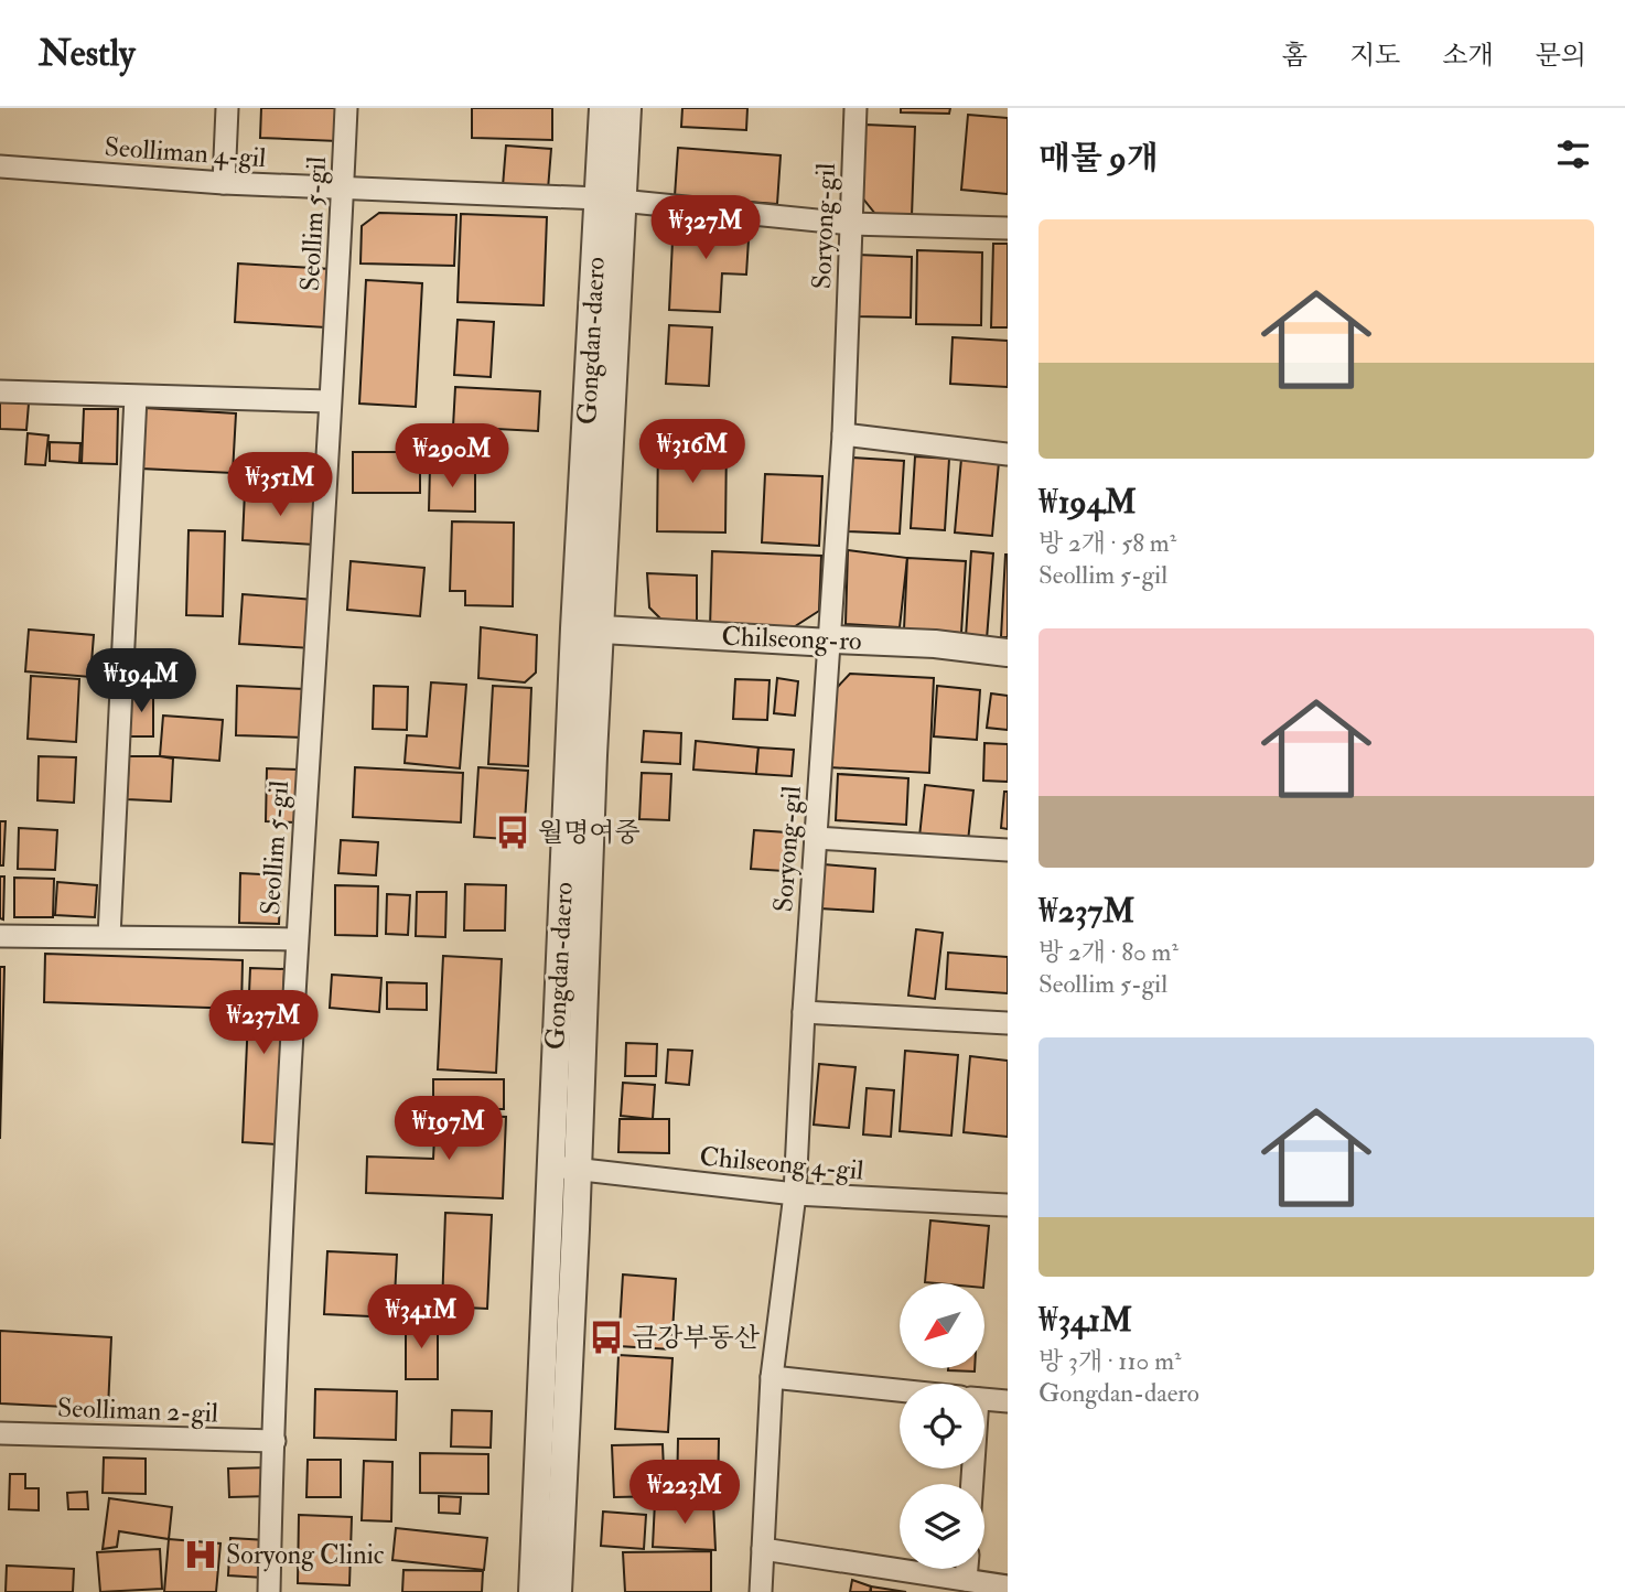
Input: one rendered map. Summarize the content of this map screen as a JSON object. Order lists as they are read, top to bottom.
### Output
{
  "streets": {
    "street": [
      "Seolliman 4-gil",
      "Seollim 5-gil",
      "Soryong-gil",
      "Gongdan-daero",
      "Chilseong-ro",
      "Chilseong 4-gil",
      "Seolliman 2-gil"
    ]
  },
  "crossings": [
    ["Seolliman 4-gil", "Seollim 5-gil"],
    ["Seolliman 4-gil", "Soryong-gil"],
    ["Seolliman 4-gil", "Gongdan-daero"],
    ["Seollim 5-gil", "Seolliman 2-gil"],
    ["Soryong-gil", "Chilseong-ro"],
    ["Soryong-gil", "Chilseong 4-gil"],
    ["Gongdan-daero", "Chilseong-ro"],
    ["Gongdan-daero", "Chilseong 4-gil"]
  ],
  "places": {
    "bus stop": ["월명여중", "금강부동산"],
    "hospital": ["Soryong Clinic"]
  },
  "north": "bottom left",
  "page": {
    "header": "Nestly",
    "nav": [
      "홈",
      "지도",
      "소개",
      "문의"
    ],
    "heading": "매물 9개",
    "price": [
      "₩327M",
      "₩316M",
      "₩290M",
      "₩351M",
      "₩194M",
      "₩237M",
      "₩197M",
      "₩341M",
      "₩223M"
    ],
    "list": [
      {
        "name": "₩194M",
        "note": "방 2개 · 58 m² · Seollim 5-gil"
      },
      {
        "name": "₩237M",
        "note": "방 2개 · 80 m² · Seollim 5-gil"
      },
      {
        "name": "₩341M",
        "note": "방 3개 · 110 m² · Gongdan-daero"
      }
    ]
  }
}
